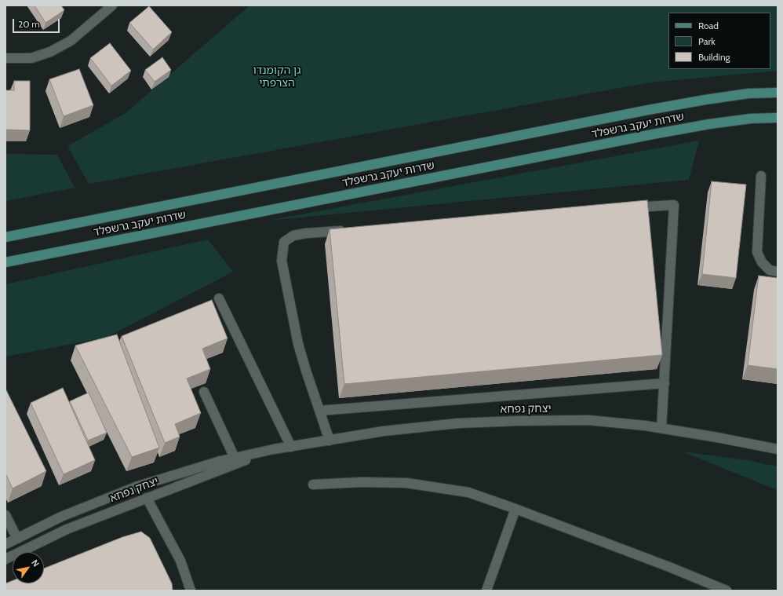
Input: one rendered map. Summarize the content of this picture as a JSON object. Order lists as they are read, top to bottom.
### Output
{
  "streets": {
    "main road": ["שדרות יעקב גרשפלד"],
    "street": ["יצחק נפחא"]
  },
  "parks": ["גן הקומנדו הצרפתי"],
  "legend": ["Road", "Park", "Building"],
  "scale_bar": "20 m",
  "north": "top right"
}
